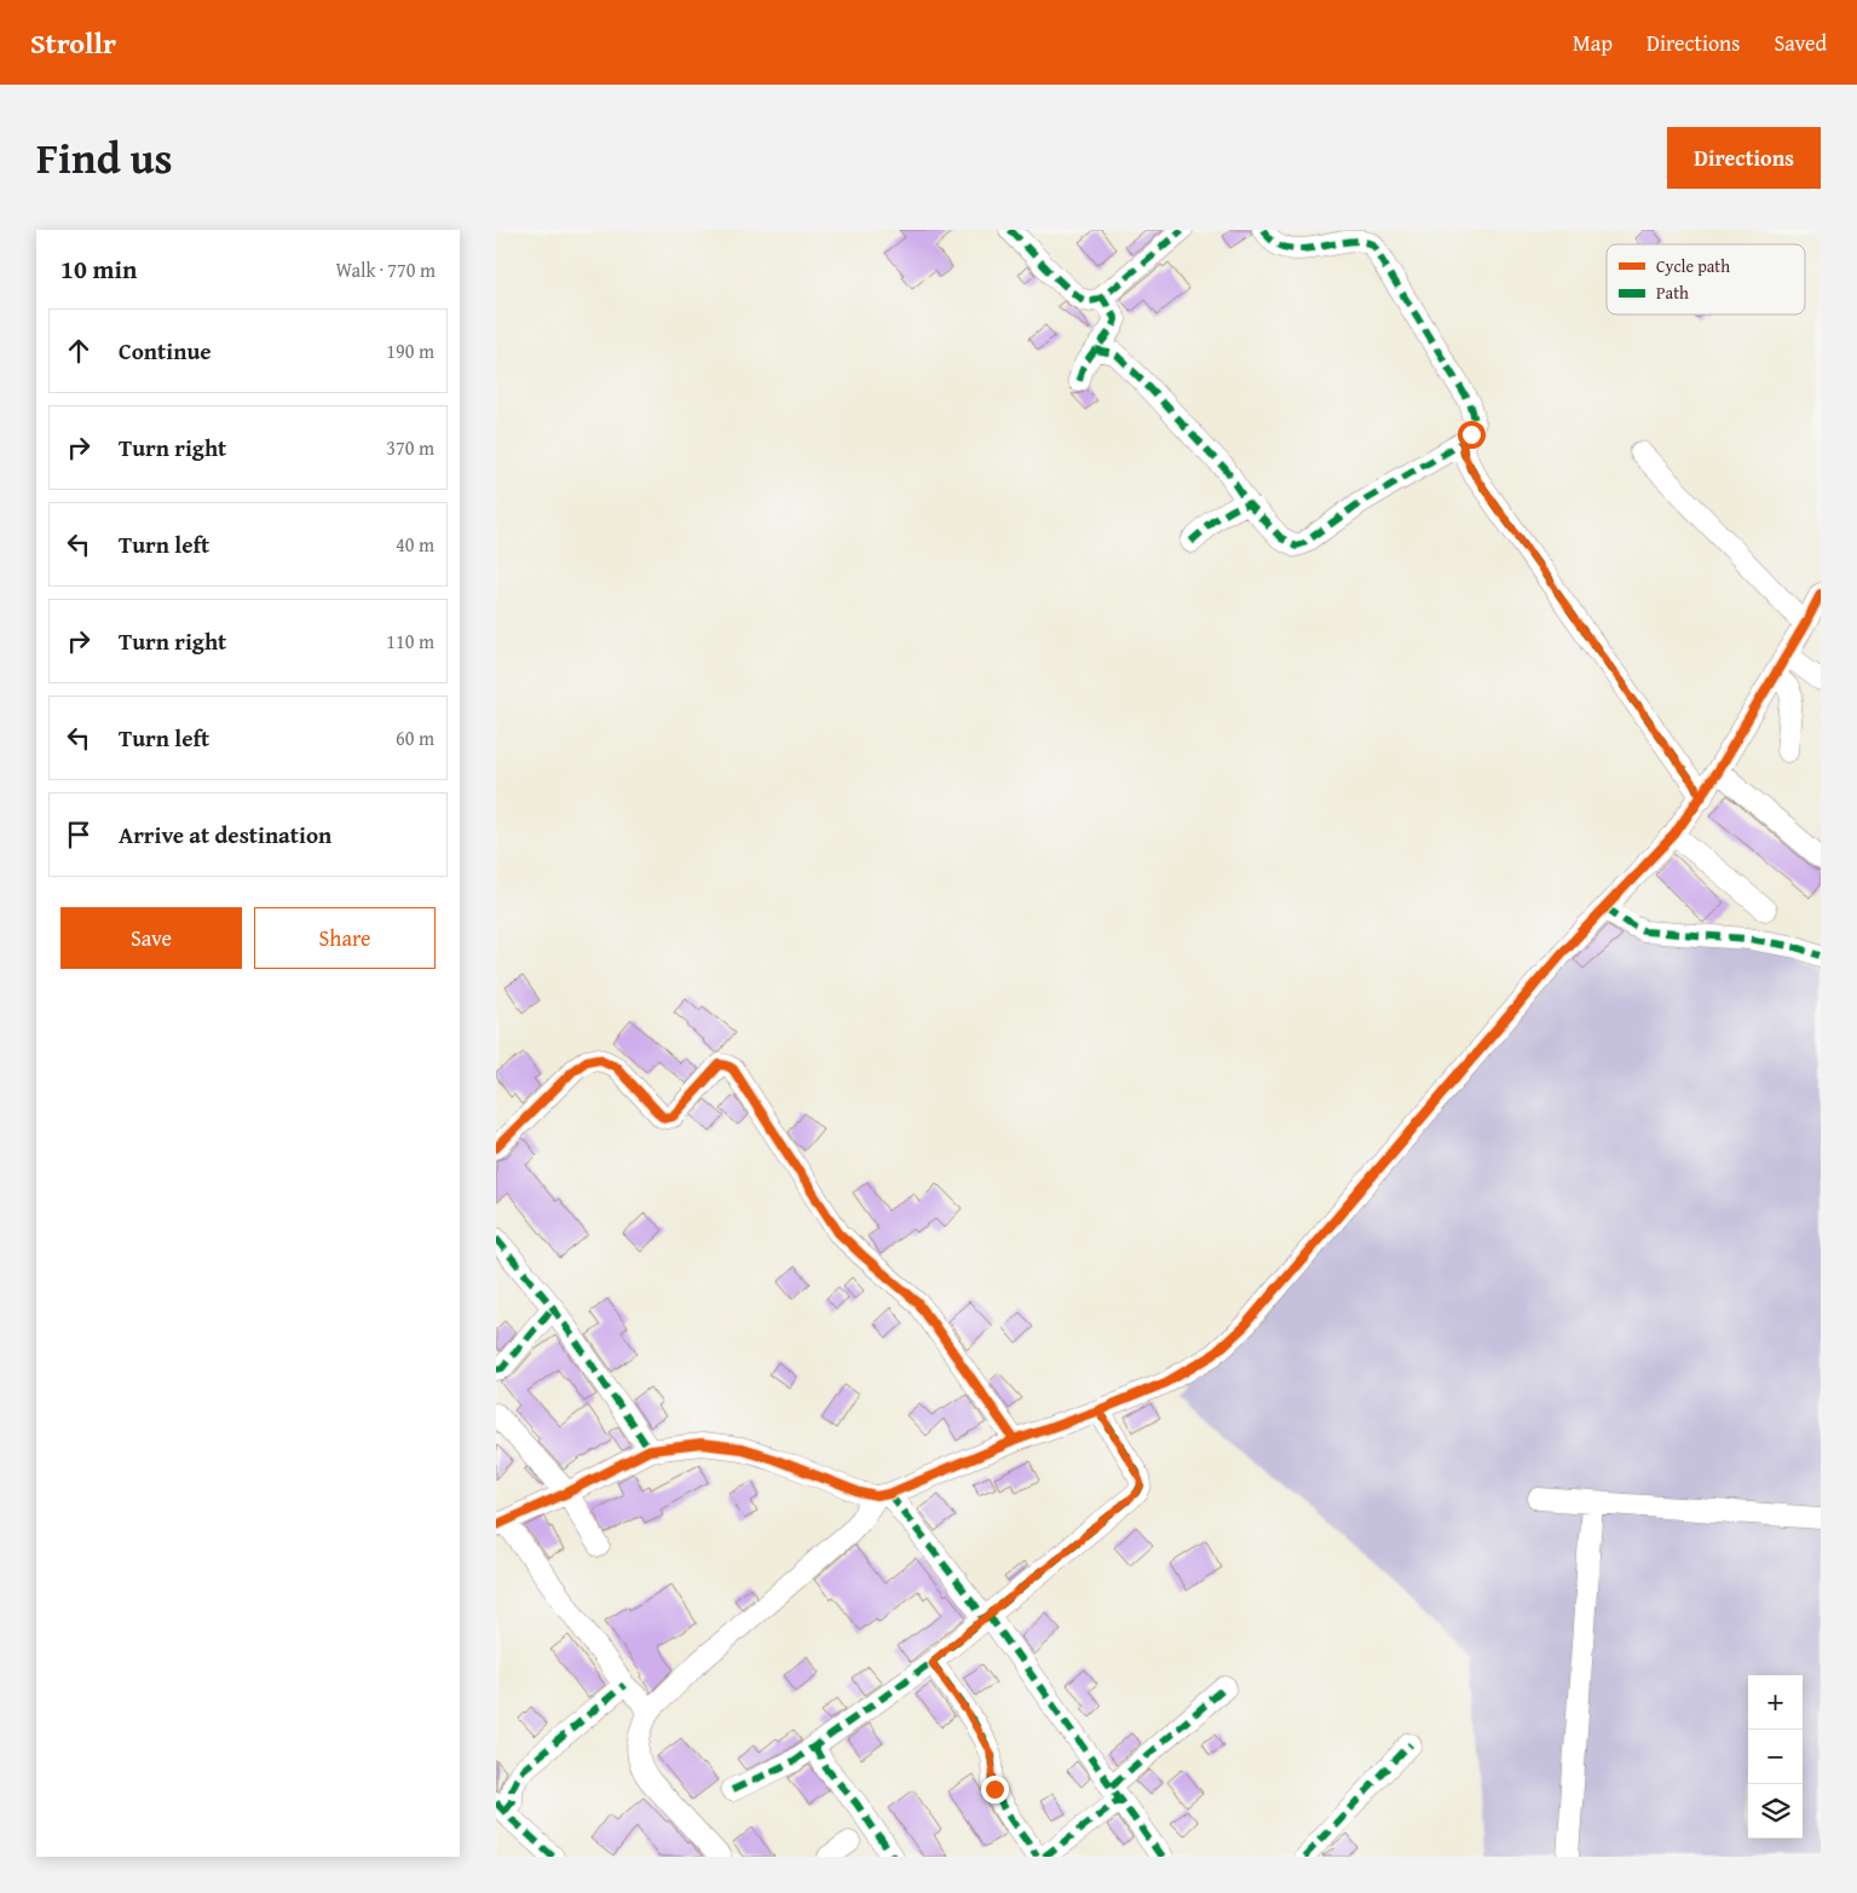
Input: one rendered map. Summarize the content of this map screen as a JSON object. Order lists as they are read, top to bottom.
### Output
{
  "legend": ["Cycle path", "Path"],
  "page": {
    "header": "Strollr",
    "nav": ["Map", "Directions", "Saved"],
    "title": "Find us",
    "buttons": [
      "Directions",
      ["Save", "Share"]
    ],
    "heading": ["10 min", "Walk · 770 m"],
    "list": [
      ["Continue", "190 m"],
      ["Turn right", "370 m"],
      ["Turn left", "40 m"],
      ["Turn right", "110 m"],
      ["Turn left", "60 m"],
      "Arrive at destination"
    ],
    "map_buttons": ["+", "−"]
  }
}
